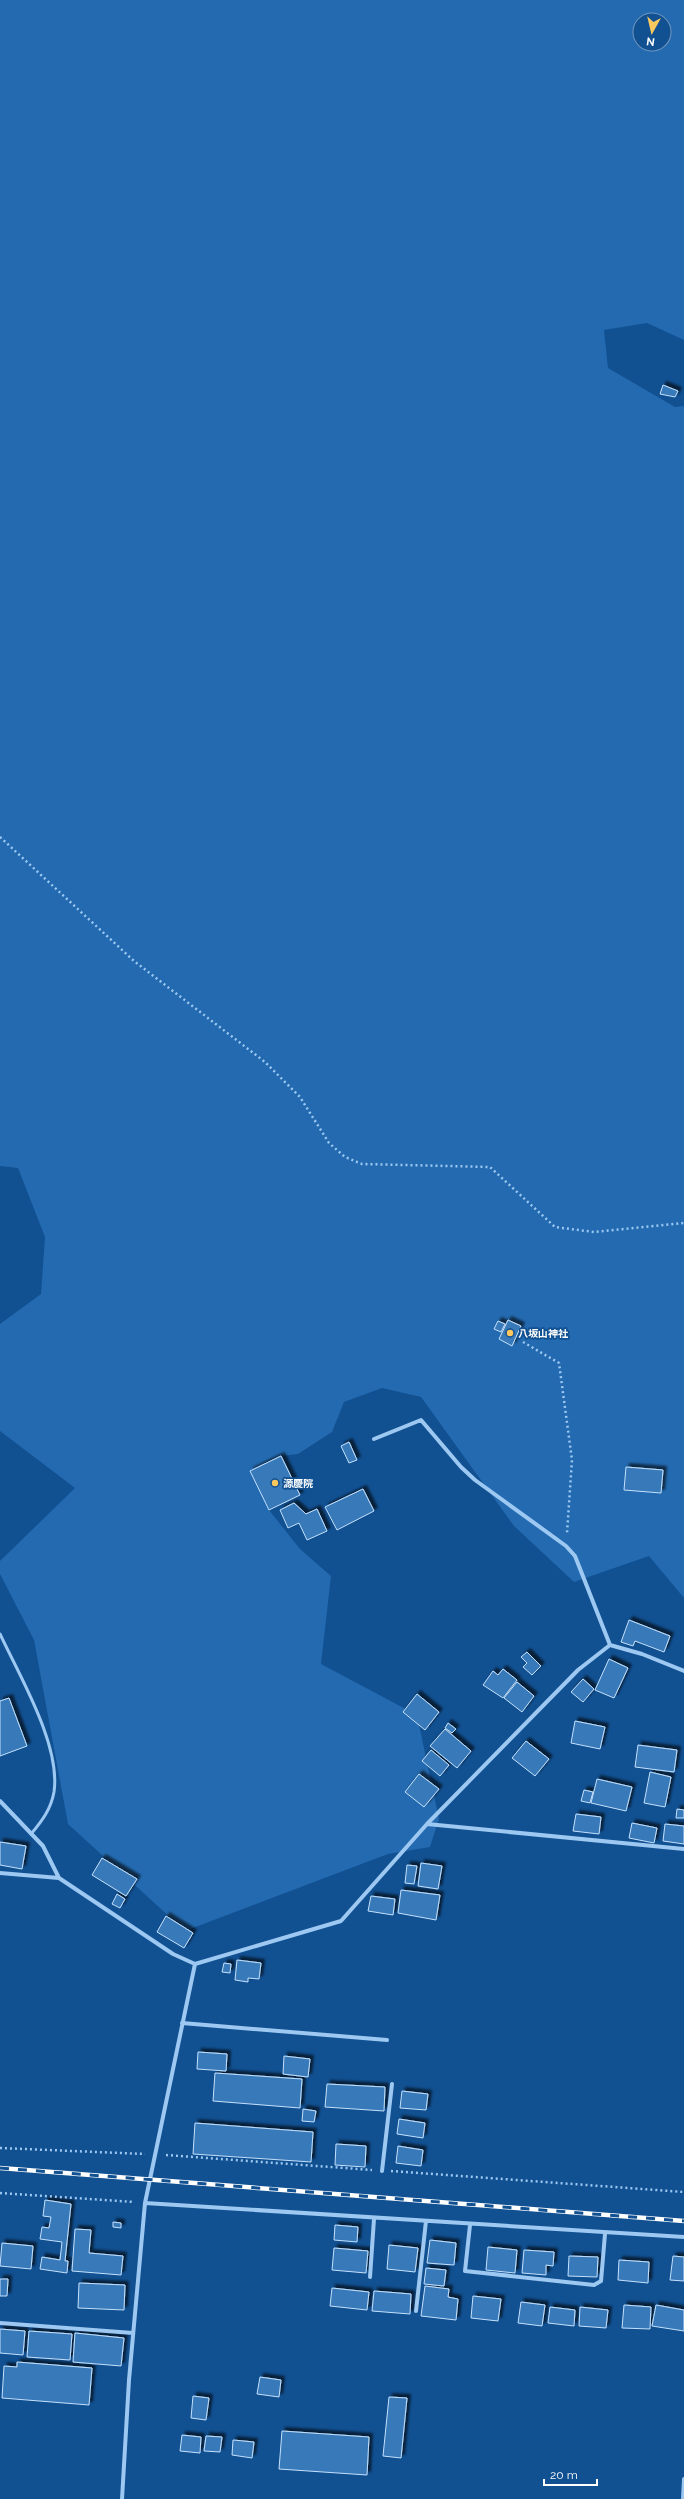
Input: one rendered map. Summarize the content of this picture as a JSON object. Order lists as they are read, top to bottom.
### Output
{
  "places": ["八坂山神社", "源慶院"],
  "scale_bar": "20 m",
  "north": "bottom"
}
